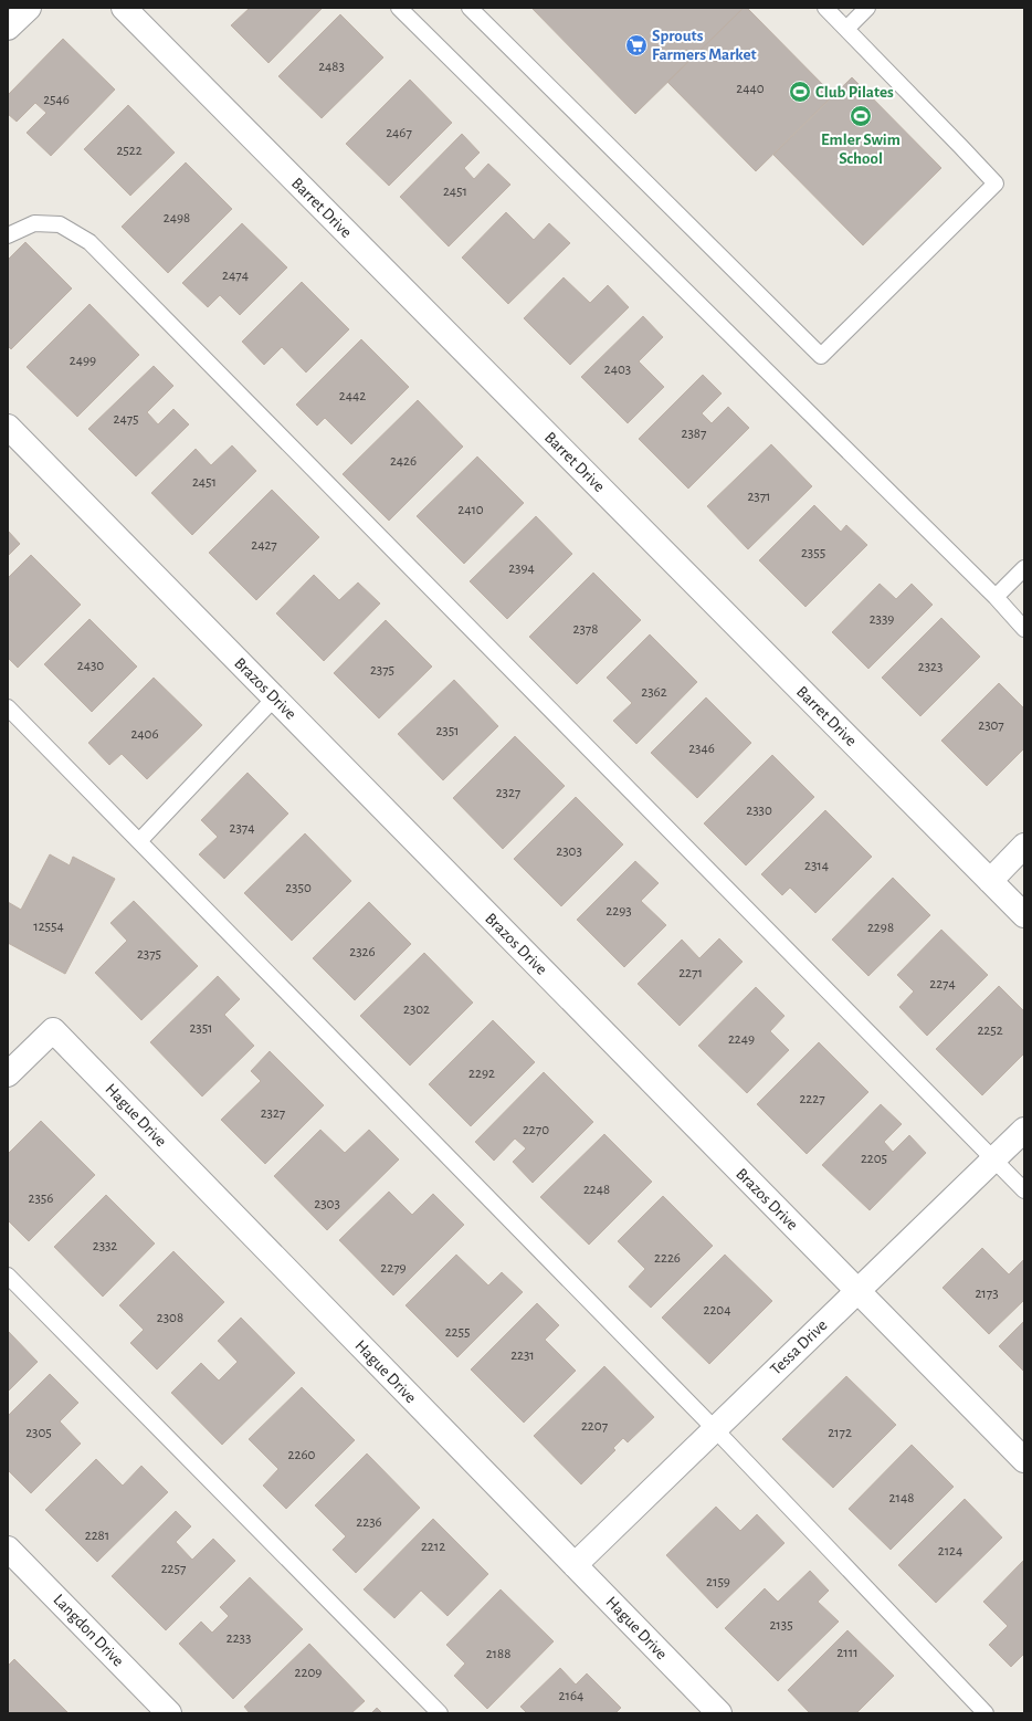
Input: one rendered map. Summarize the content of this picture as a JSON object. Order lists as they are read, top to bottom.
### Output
{
  "streets": {
    "street": [
      "Barret Drive",
      "Brazos Drive",
      "Hague Drive",
      "Tessa Drive",
      "Langdon Drive"
    ]
  },
  "crossings": [
    ["Brazos Drive", "Tessa Drive"],
    ["Hague Drive", "Tessa Drive"]
  ],
  "places": {
    "supermarket": ["Sprouts Farmers Market"],
    "sports": ["Club Pilates", "Emler Swim School"]
  },
  "house_numbers": [
    "2483",
    "2440",
    "2546",
    "2467",
    "2522",
    "2451",
    "2498",
    "2474",
    "2499",
    "2403",
    "2442",
    "2475",
    "2387",
    "2426",
    "2451",
    "2371",
    "2410",
    "2427",
    "2355",
    "2394",
    "2339",
    "2378",
    "2430",
    "2323",
    "2375",
    "2362",
    "2307",
    "2351",
    "2406",
    "2346",
    "2327",
    "2330",
    "2374",
    "2303",
    "2314",
    "2350",
    "2293",
    "12554",
    "2298",
    "2326",
    "2375",
    "2271",
    "2274",
    "2302",
    "2351",
    "2252",
    "2249",
    "2292",
    "2227",
    "2327",
    "2270",
    "2205",
    "2248",
    "2356",
    "2303",
    "2332",
    "2226",
    "2279",
    "2173",
    "2204",
    "2308",
    "2255",
    "2231",
    "2207",
    "2305",
    "2172",
    "2260",
    "2148",
    "2236",
    "2281",
    "2212",
    "2124",
    "2257",
    "2159",
    "2135",
    "2233",
    "2111",
    "2188",
    "2209",
    "2164"
  ]
}
